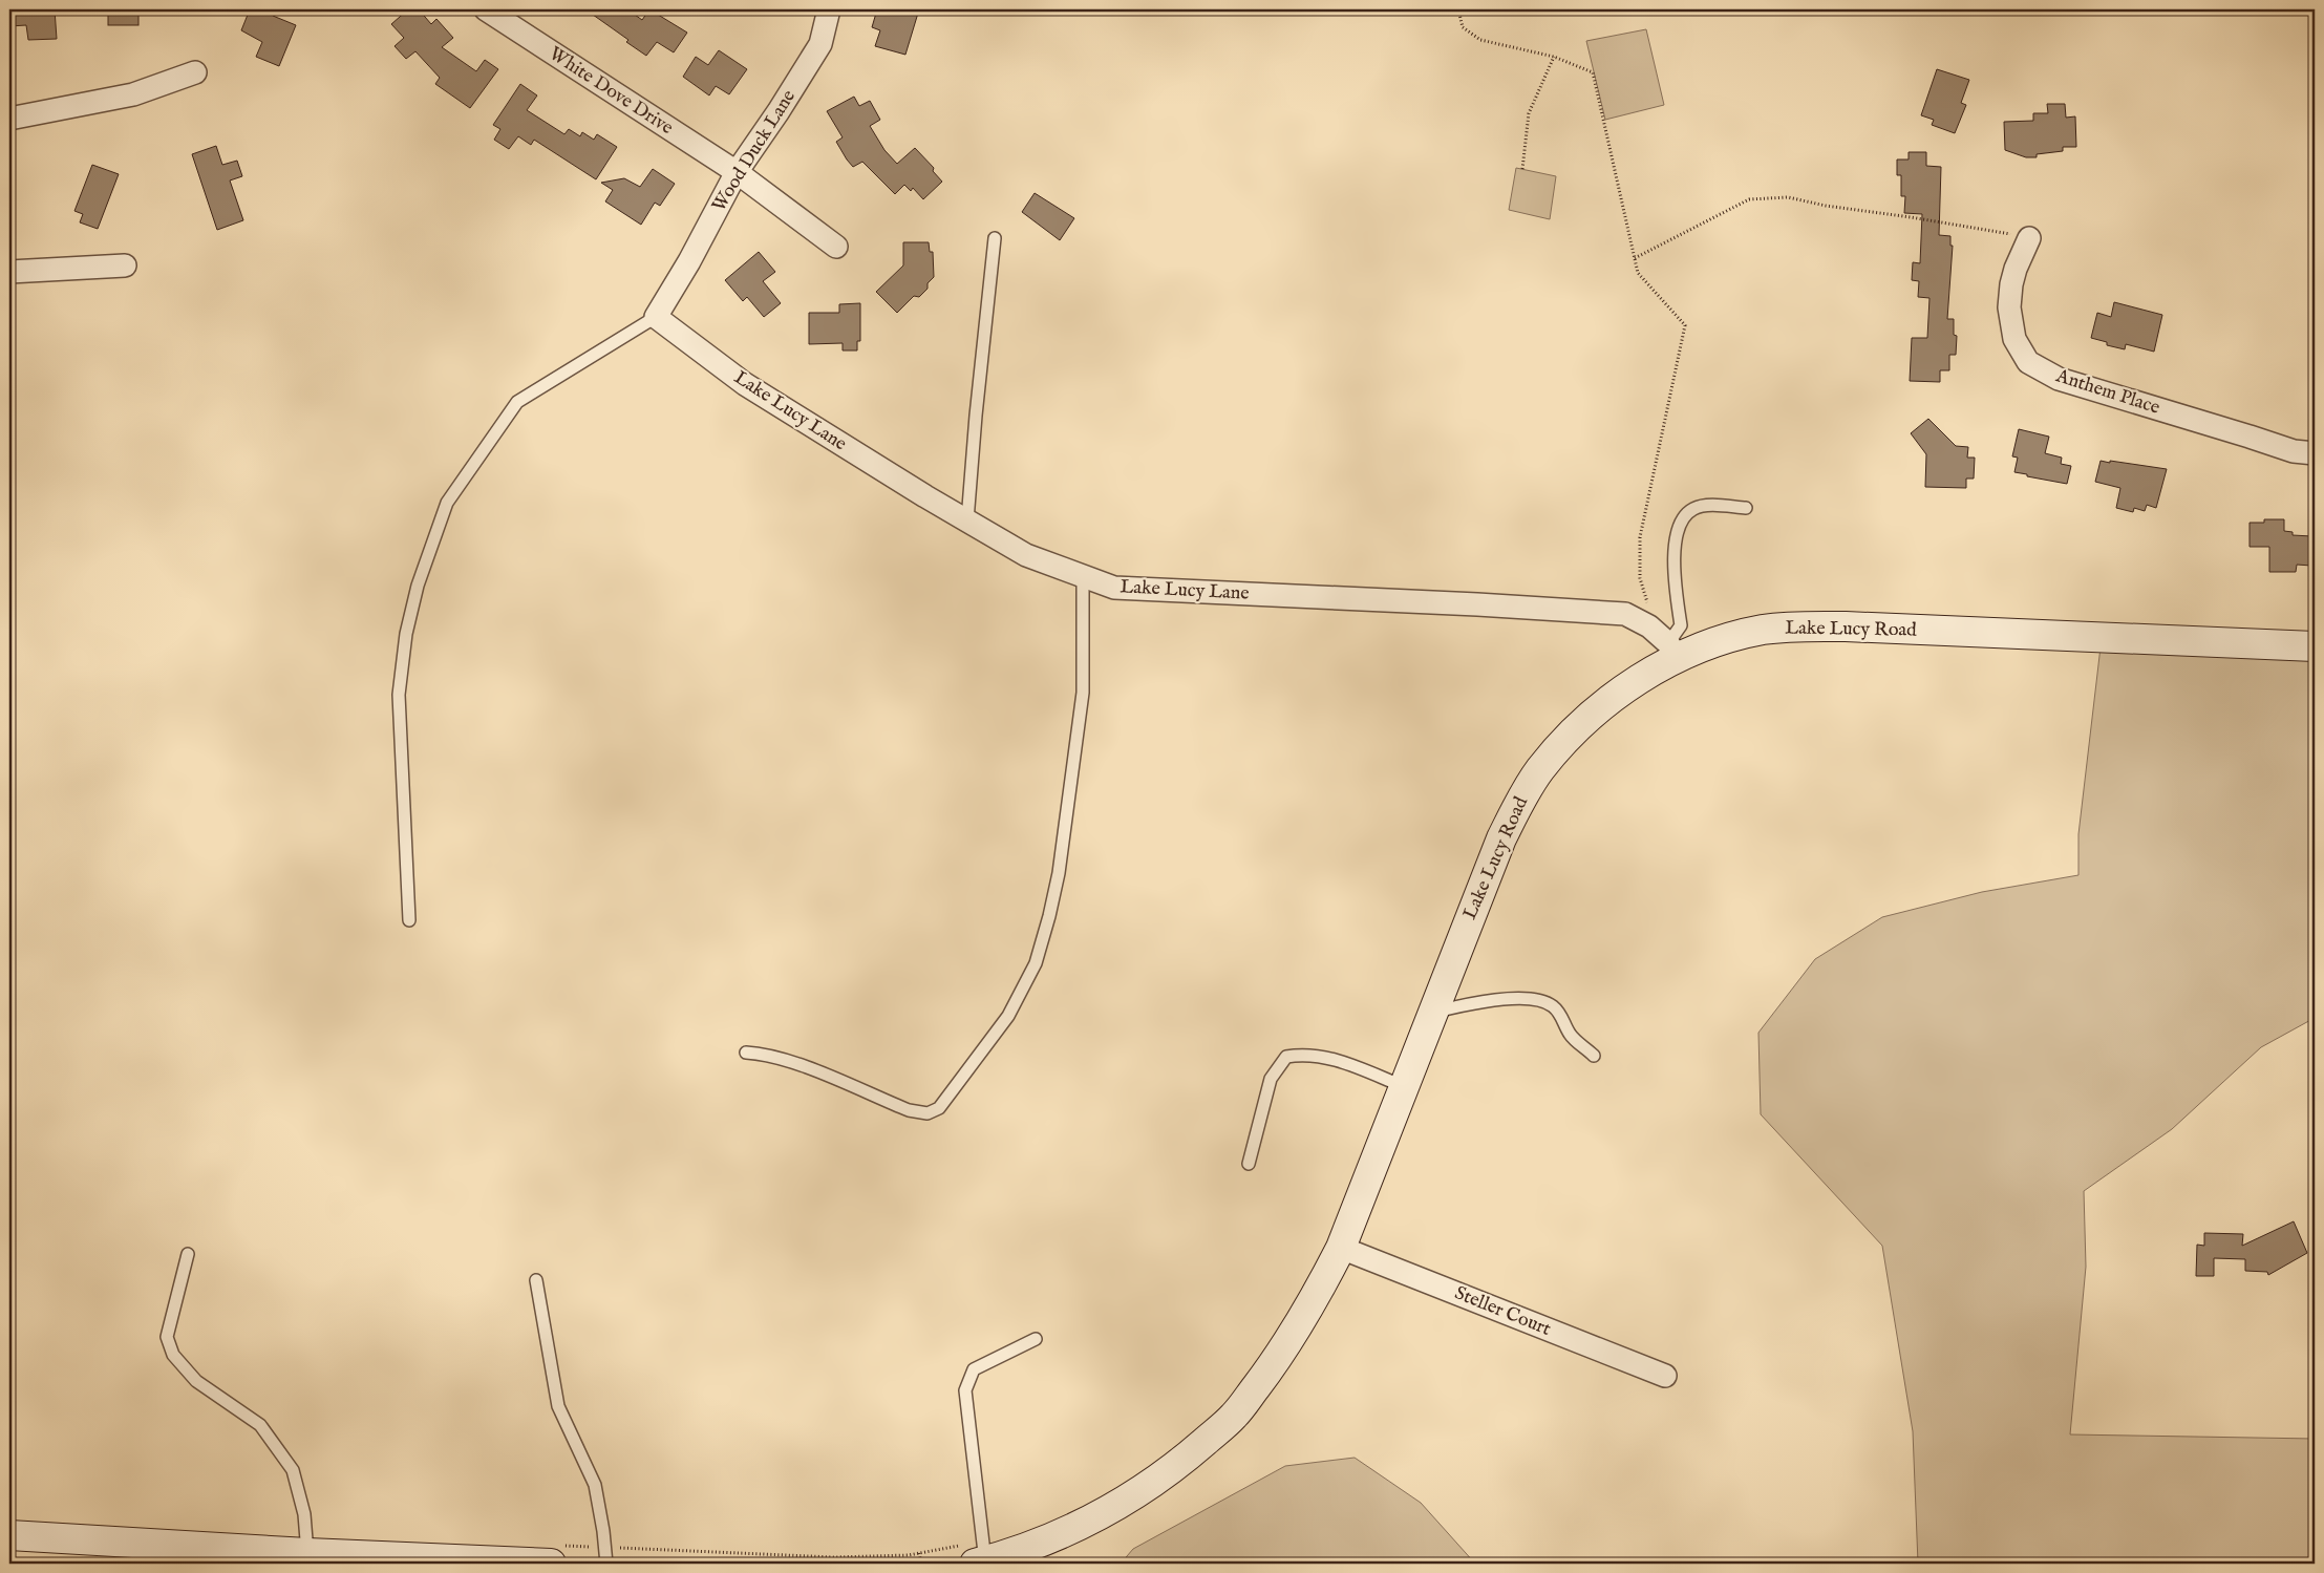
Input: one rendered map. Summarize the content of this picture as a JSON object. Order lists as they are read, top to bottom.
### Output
{
  "streets": {
    "street": [
      "White Dove Drive",
      "Wood Duck Lane",
      "Anthem Place",
      "Lake Lucy Lane",
      "Lake Lucy Road",
      "Steller Court"
    ]
  },
  "crossings": [
    ["White Dove Drive", "Wood Duck Lane"],
    ["Wood Duck Lane", "Lake Lucy Lane"],
    ["Lake Lucy Lane", "Lake Lucy Road"],
    ["Lake Lucy Road", "Steller Court"]
  ]
}
